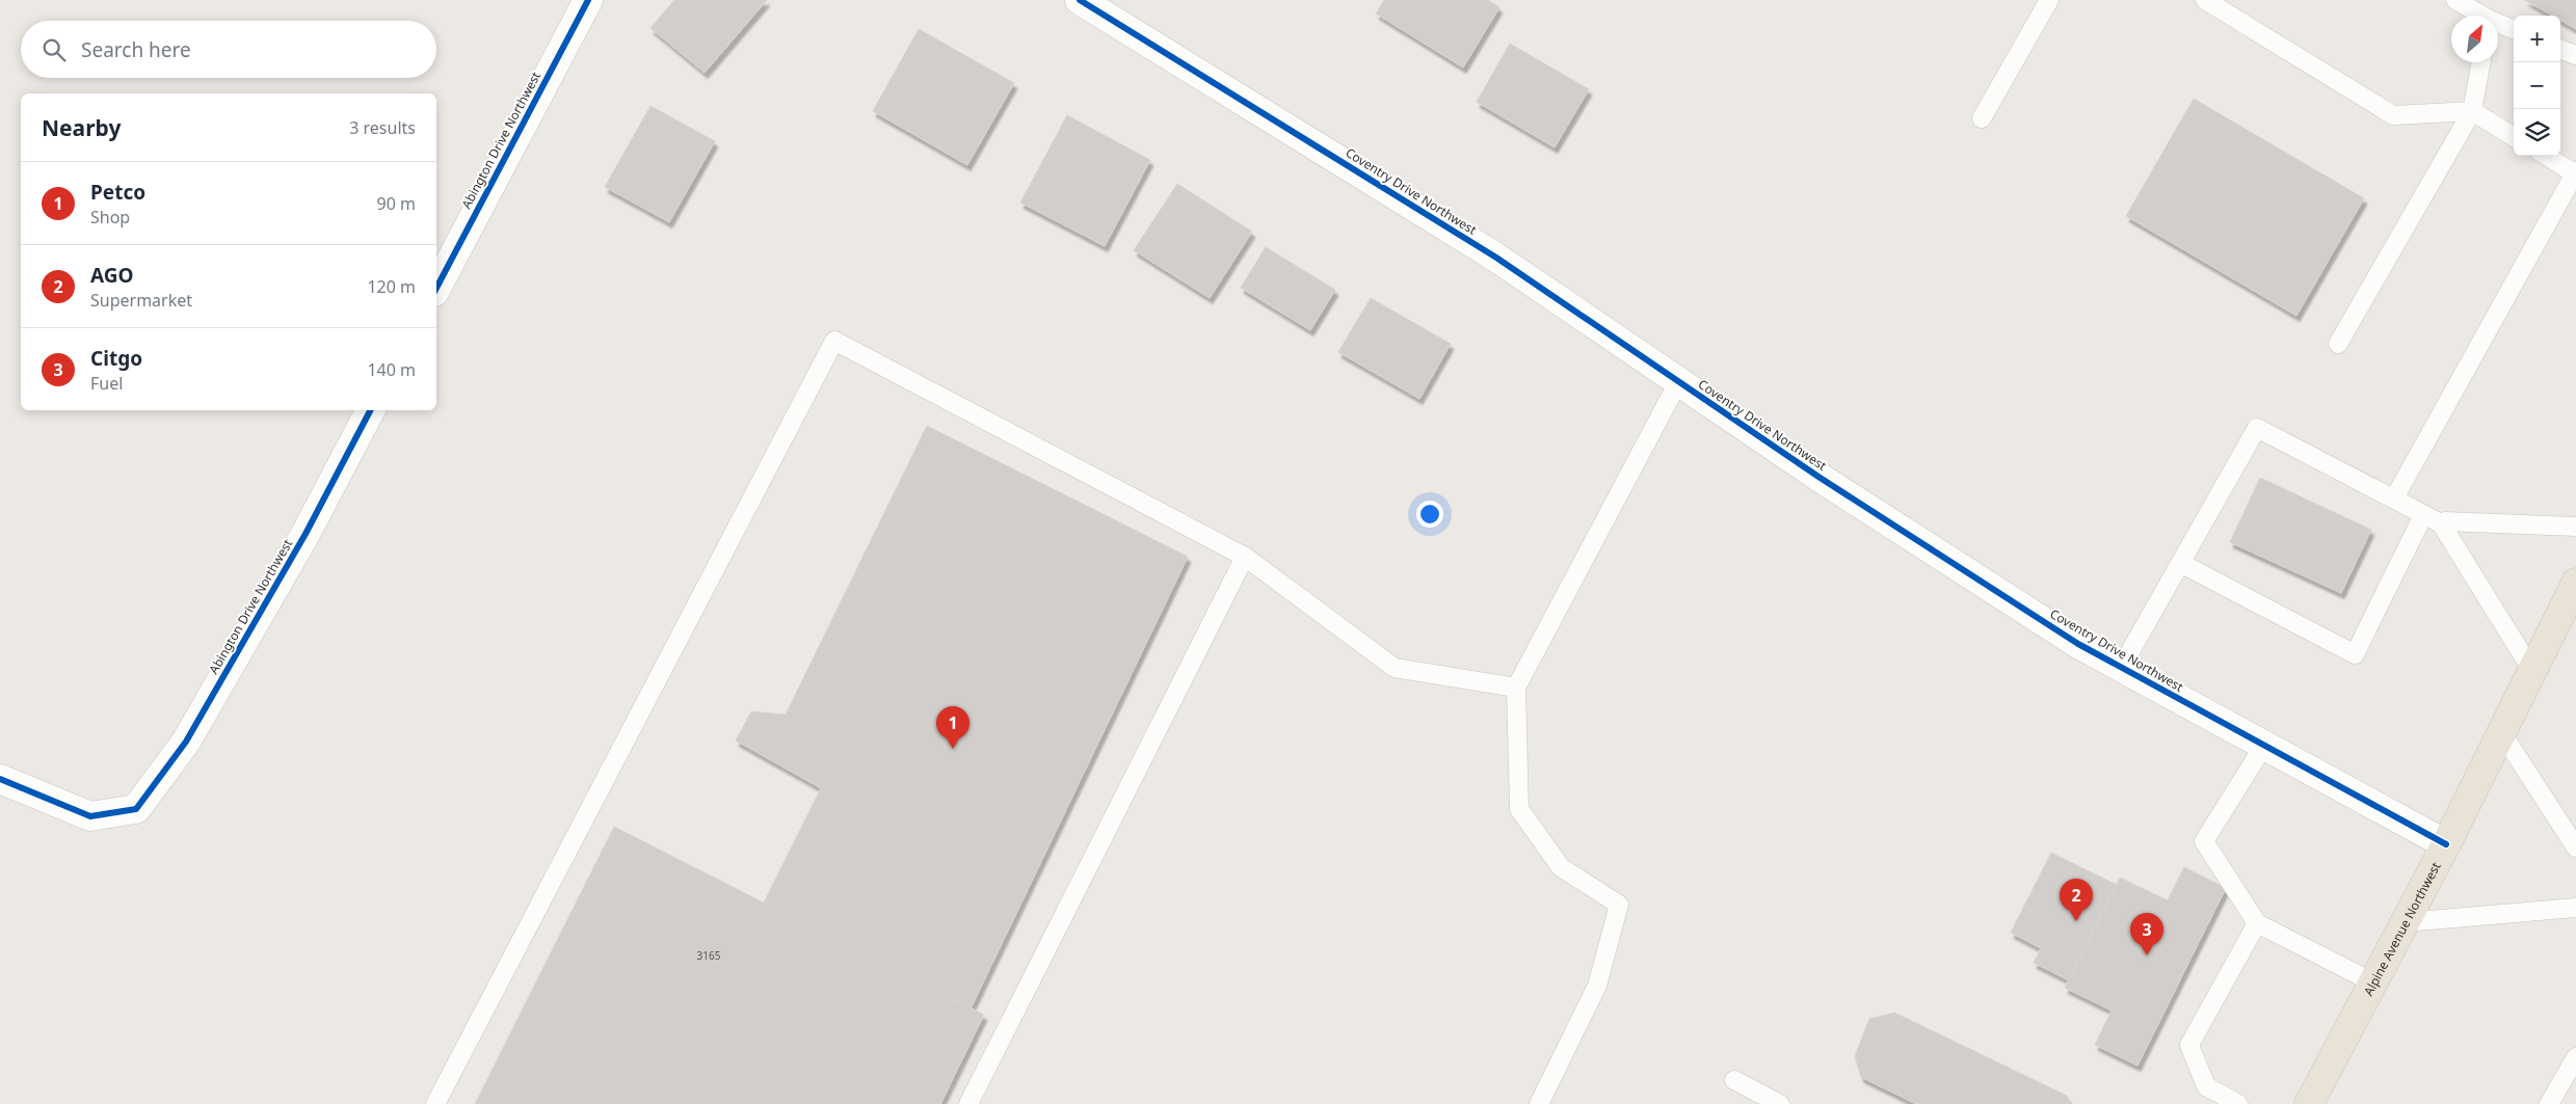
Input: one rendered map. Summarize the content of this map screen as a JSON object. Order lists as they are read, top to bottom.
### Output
{
  "streets": {
    "highway": ["Alpine Avenue Northwest"],
    "street": ["Abington Drive Northwest", "Coventry Drive Northwest"]
  },
  "crossings": [
    ["Coventry Drive Northwest", "Alpine Avenue Northwest"]
  ],
  "house_numbers": ["3165"],
  "north": "top right",
  "page": {
    "map_buttons": ["+", "−"],
    "search": "Search here",
    "heading": ["Nearby", "3 results"],
    "list": [
      {
        "mark": "1",
        "name": "Petco",
        "note": "Shop",
        "value": "90 m"
      },
      {
        "mark": "2",
        "name": "AGO",
        "note": "Supermarket",
        "value": "120 m"
      },
      {
        "mark": "3",
        "name": "Citgo",
        "note": "Fuel",
        "value": "140 m"
      }
    ],
    "pins": ["1", "2", "3"]
  }
}
